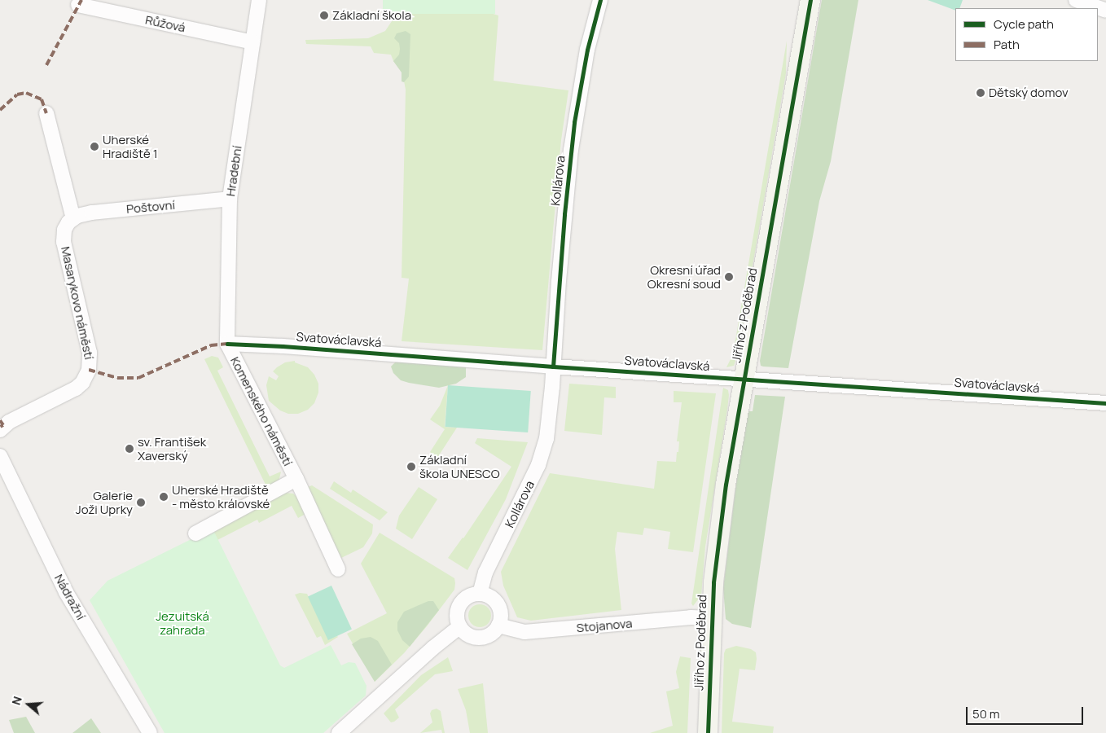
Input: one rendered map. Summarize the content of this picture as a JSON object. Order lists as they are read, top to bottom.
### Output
{
  "streets": {
    "street": [
      "Růžová",
      "Hradební",
      "Kollárova",
      "Poštovní",
      "Masarykovo náměstí",
      "Jiřího z Poděbrad",
      "Svatováclavská",
      "Komenského náměstí",
      "Nádražní",
      "Stojanova"
    ]
  },
  "crossings": [
    ["Růžová", "Hradební"],
    ["Hradební", "Poštovní"],
    ["Hradební", "Svatováclavská"],
    ["Hradební", "Komenského náměstí"],
    ["Kollárova", "Svatováclavská"],
    ["Kollárova", "Stojanova"],
    ["Poštovní", "Masarykovo náměstí"],
    ["Jiřího z Poděbrad", "Svatováclavská"],
    ["Jiřího z Poděbrad", "Stojanova"],
    ["Svatováclavská", "Komenského náměstí"]
  ],
  "parks": ["Jezuitská zahrada"],
  "places": [
    "Základní škola",
    "Dětský domov",
    "Uherské Hradiště 1",
    "Okresní úřad Okresní soud",
    "sv. František Xaverský",
    "Základní škola UNESCO",
    "Uherské Hradiště - město královské",
    "Galerie Joži Uprky"
  ],
  "legend": ["Cycle path", "Path"],
  "scale_bar": "50 m",
  "north": "left"
}
